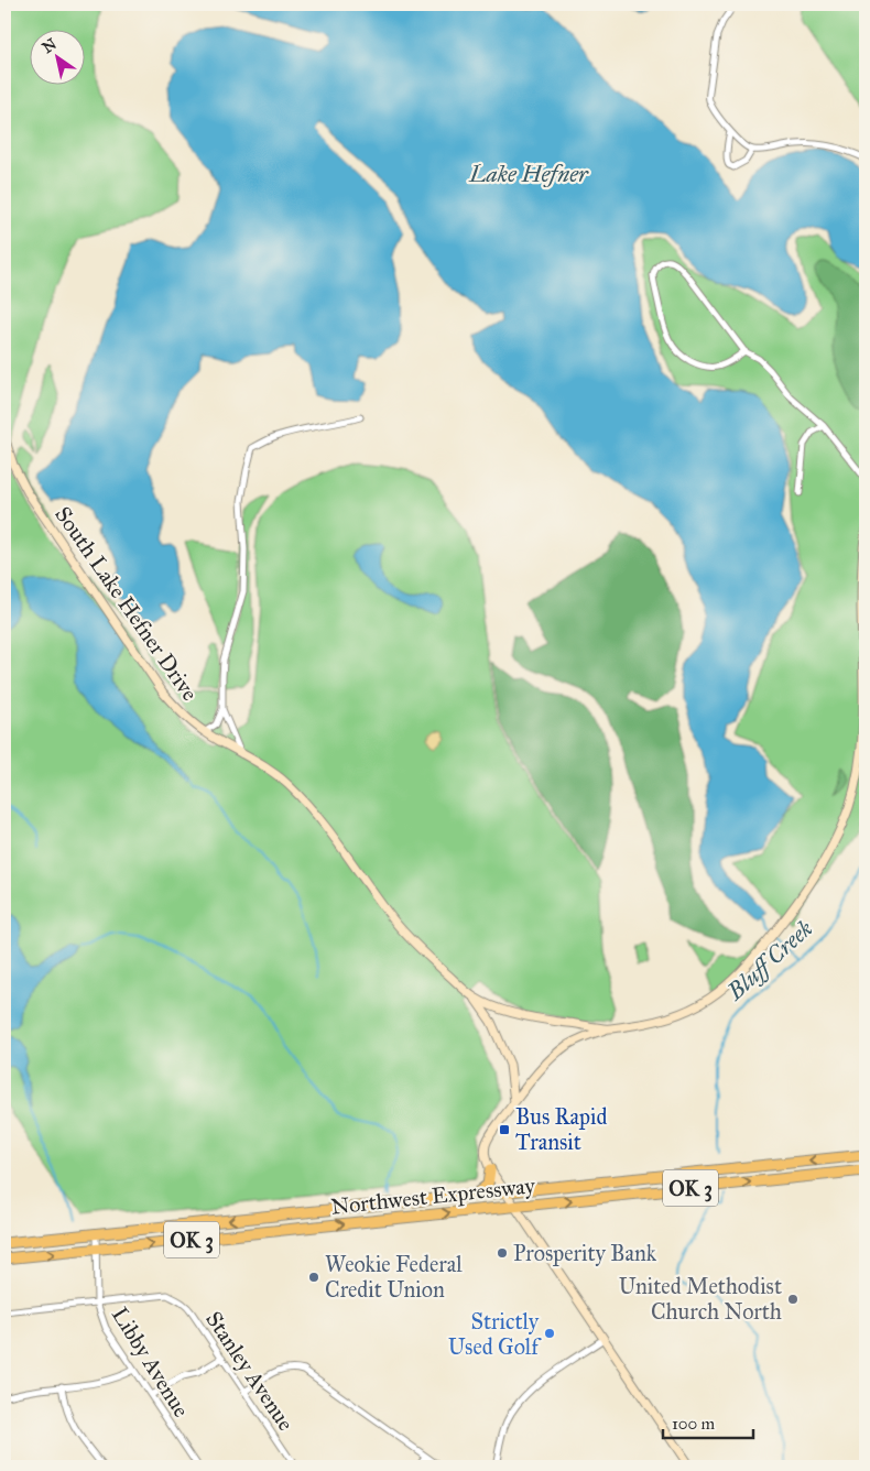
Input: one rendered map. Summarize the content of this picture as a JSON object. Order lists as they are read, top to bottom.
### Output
{
  "streets": {
    "highway": ["OK 3", "Northwest Expressway"],
    "street": ["South Lake Hefner Drive", "Libby Avenue", "Stanley Avenue"]
  },
  "crossings": [
    ["Northwest Expressway", "Libby Avenue"],
    ["Libby Avenue", "Stanley Avenue"]
  ],
  "water": ["Lake Hefner", "Bluff Creek"],
  "places": {
    "transit": ["Bus Rapid Transit"],
    "other": [
      "Prosperity Bank",
      "Weokie Federal Credit Union",
      "United Methodist Church North",
      "Strictly Used Golf"
    ]
  },
  "scale_bar": "100 m",
  "north": "top left"
}
